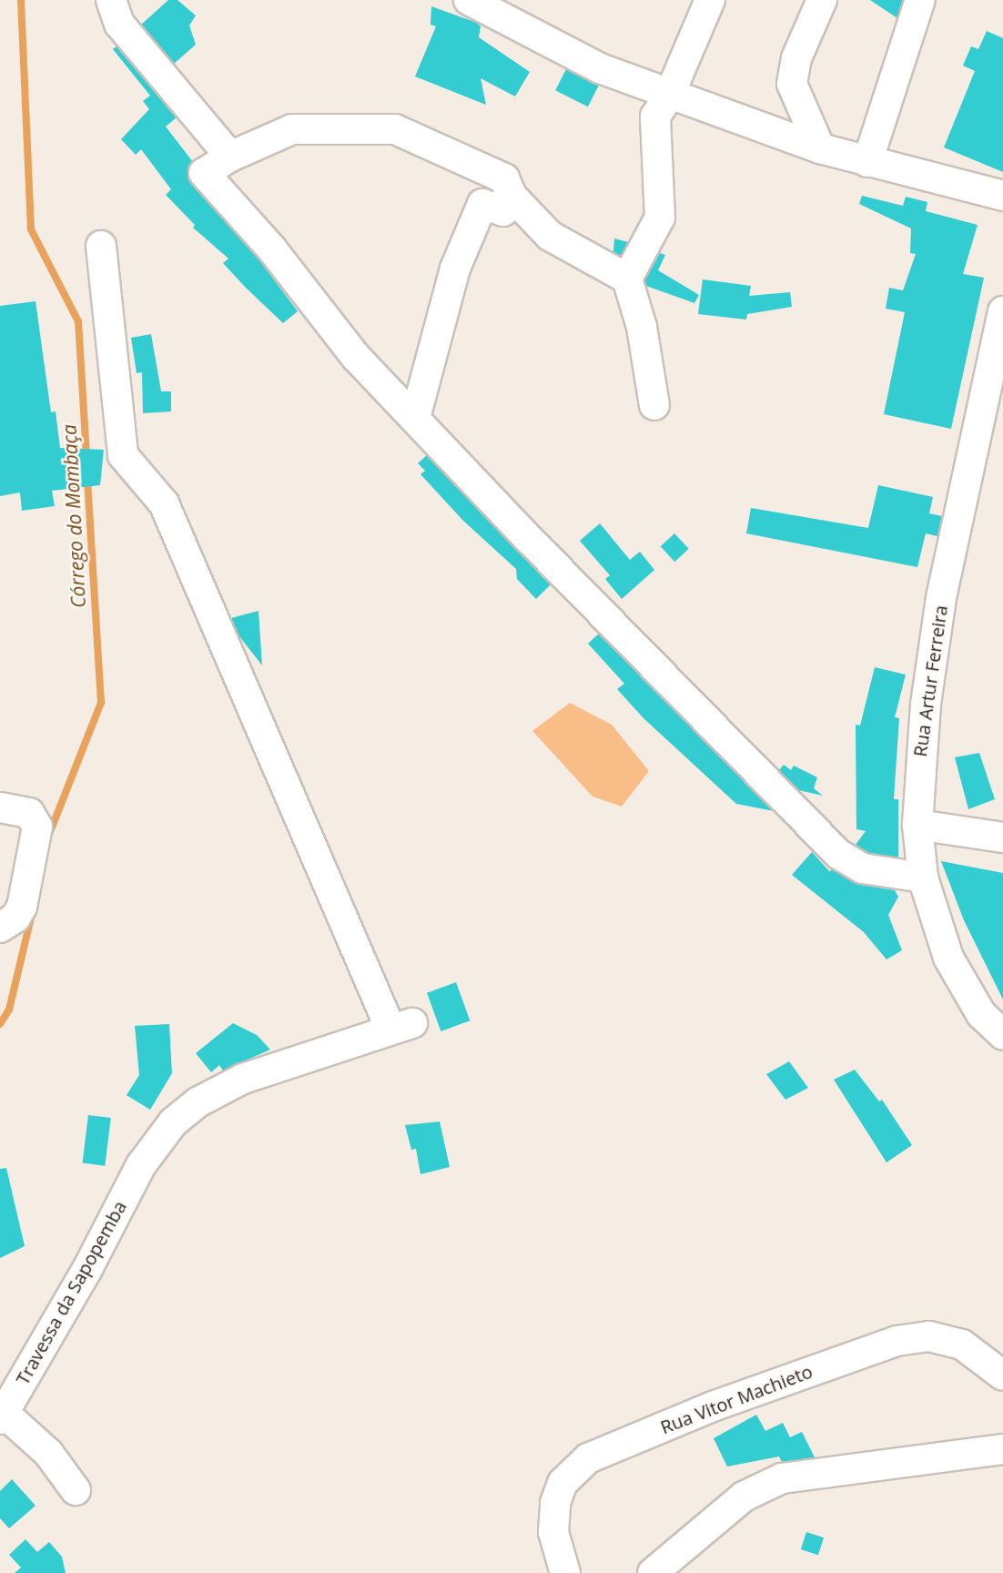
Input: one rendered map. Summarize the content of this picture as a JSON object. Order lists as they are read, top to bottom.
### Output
{
  "streets": {
    "street": ["Rua Artur Ferreira", "Travessa da Sapopemba", "Rua Vitor Machieto"]
  },
  "water": ["Córrego do Mombaça"]
}
